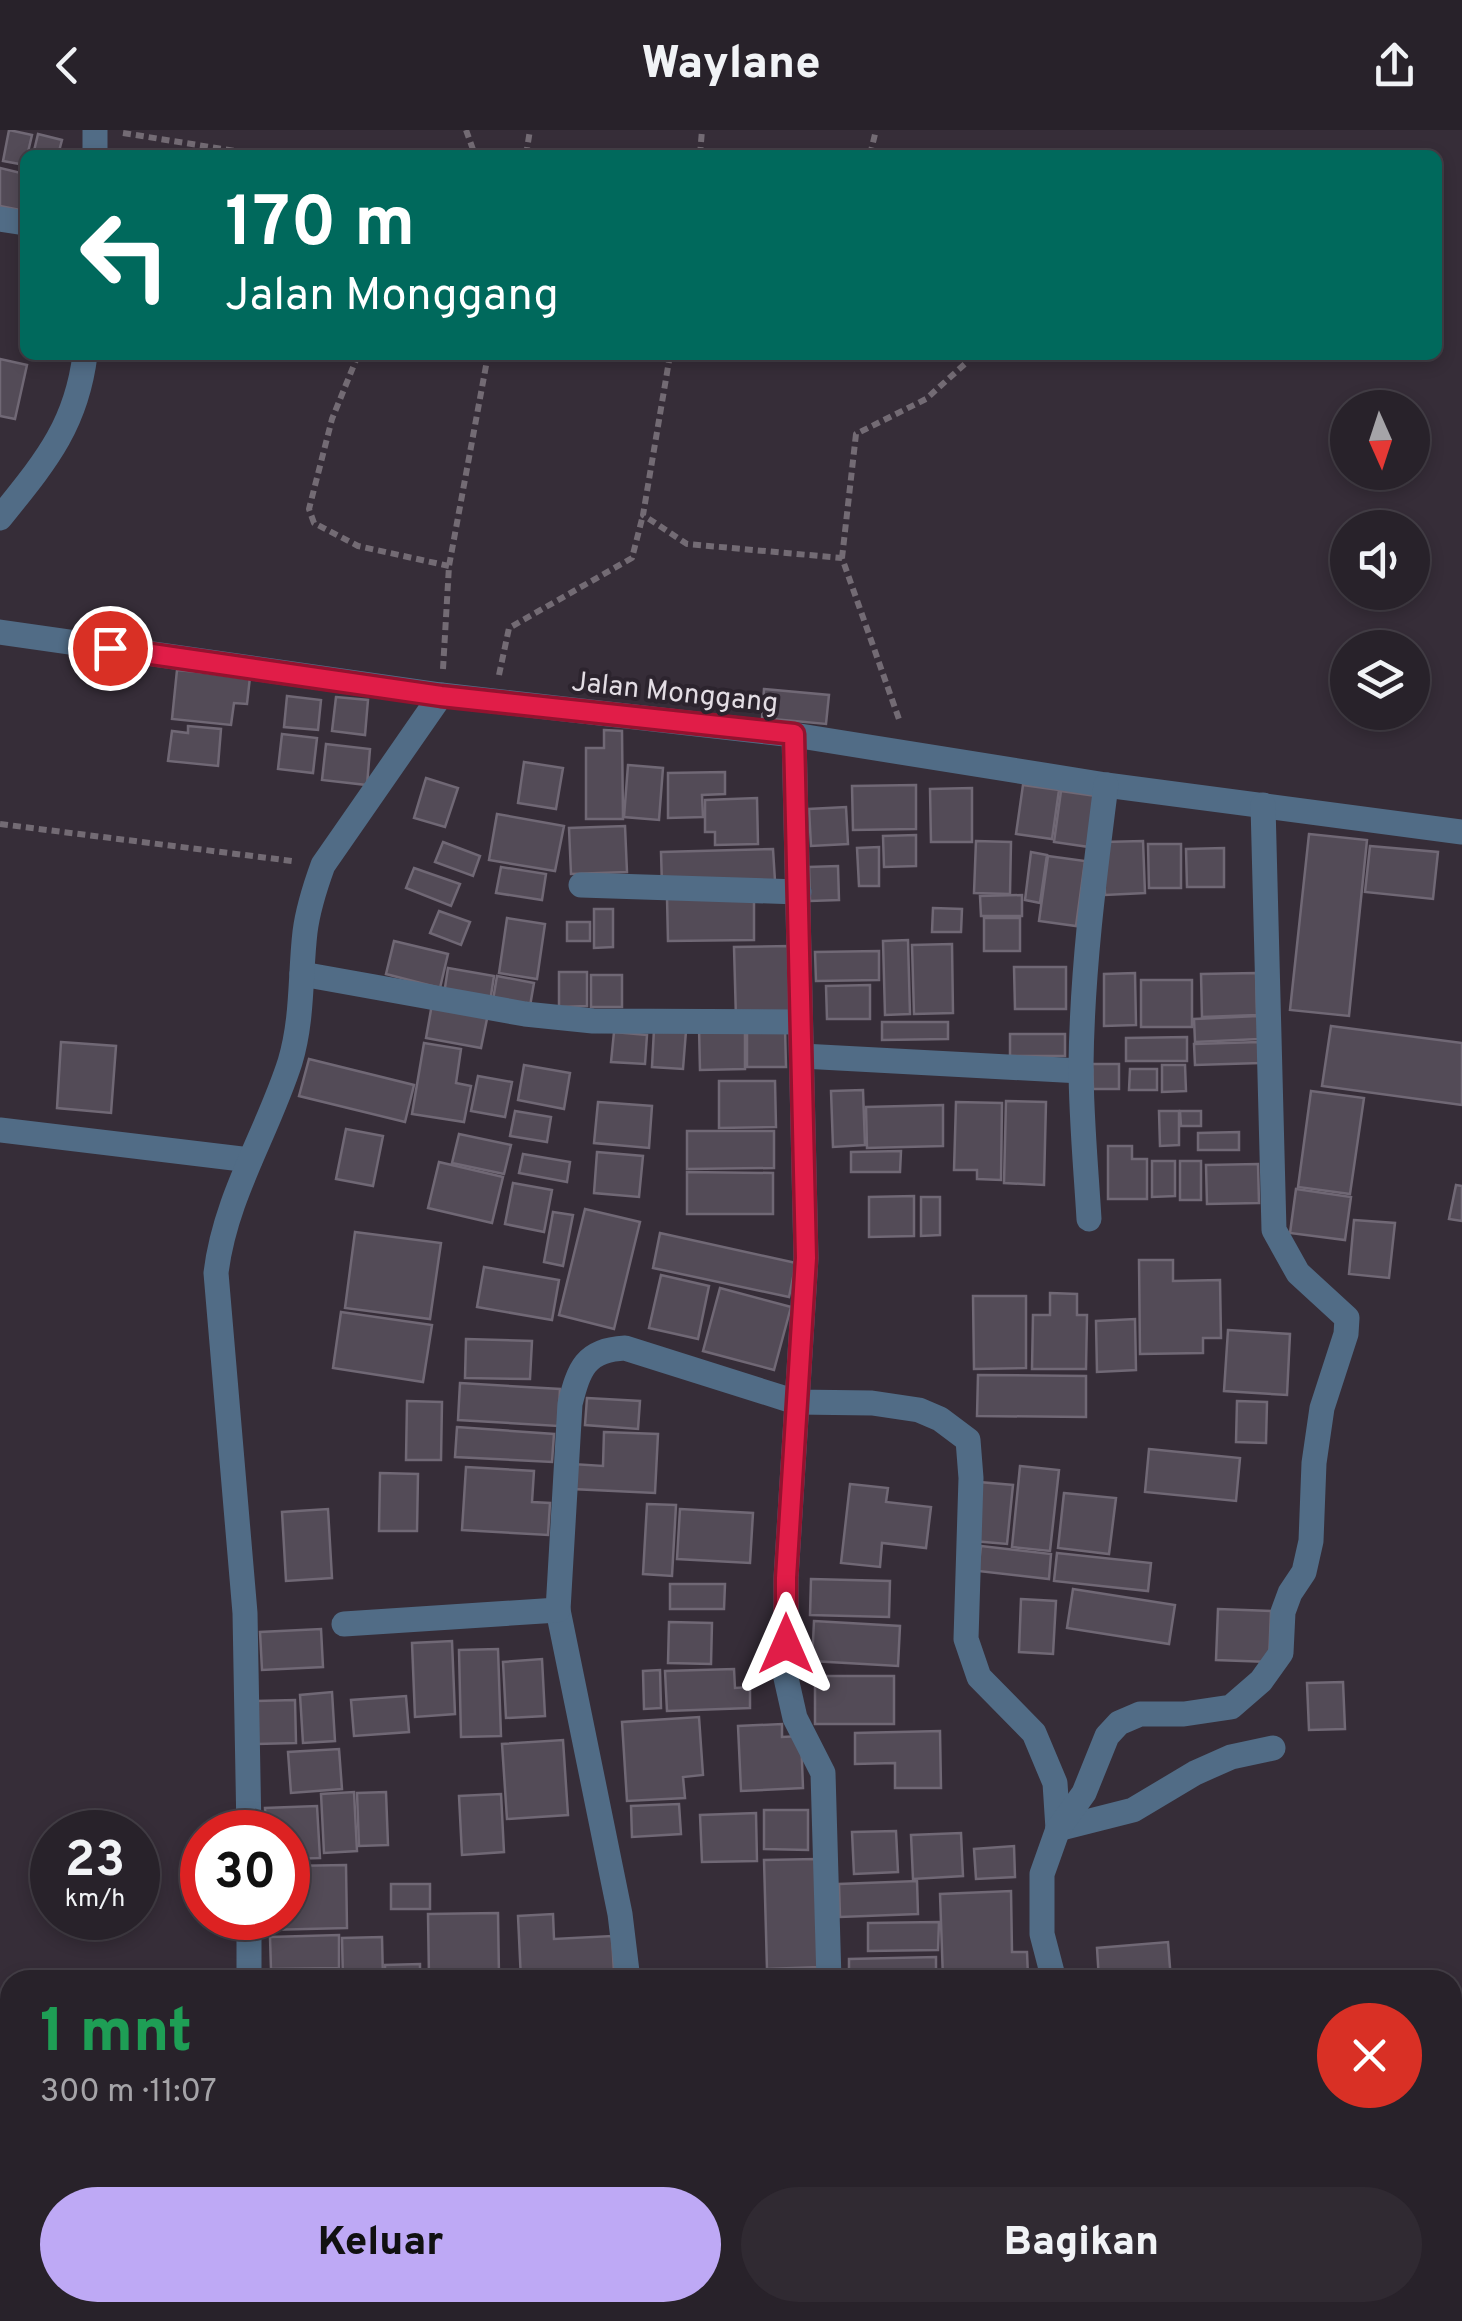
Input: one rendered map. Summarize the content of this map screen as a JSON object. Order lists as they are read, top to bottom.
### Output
{
  "streets": {
    "street": ["Jalan Monggang"]
  },
  "north": "bottom",
  "page": {
    "header": "Waylane",
    "turn": ["170 m", "Jalan Monggang"],
    "speed": "23 km/h",
    "limit": "30",
    "heading": ["1 mnt", "300 m · 11:07"],
    "buttons": ["Keluar", "Bagikan"]
  }
}
